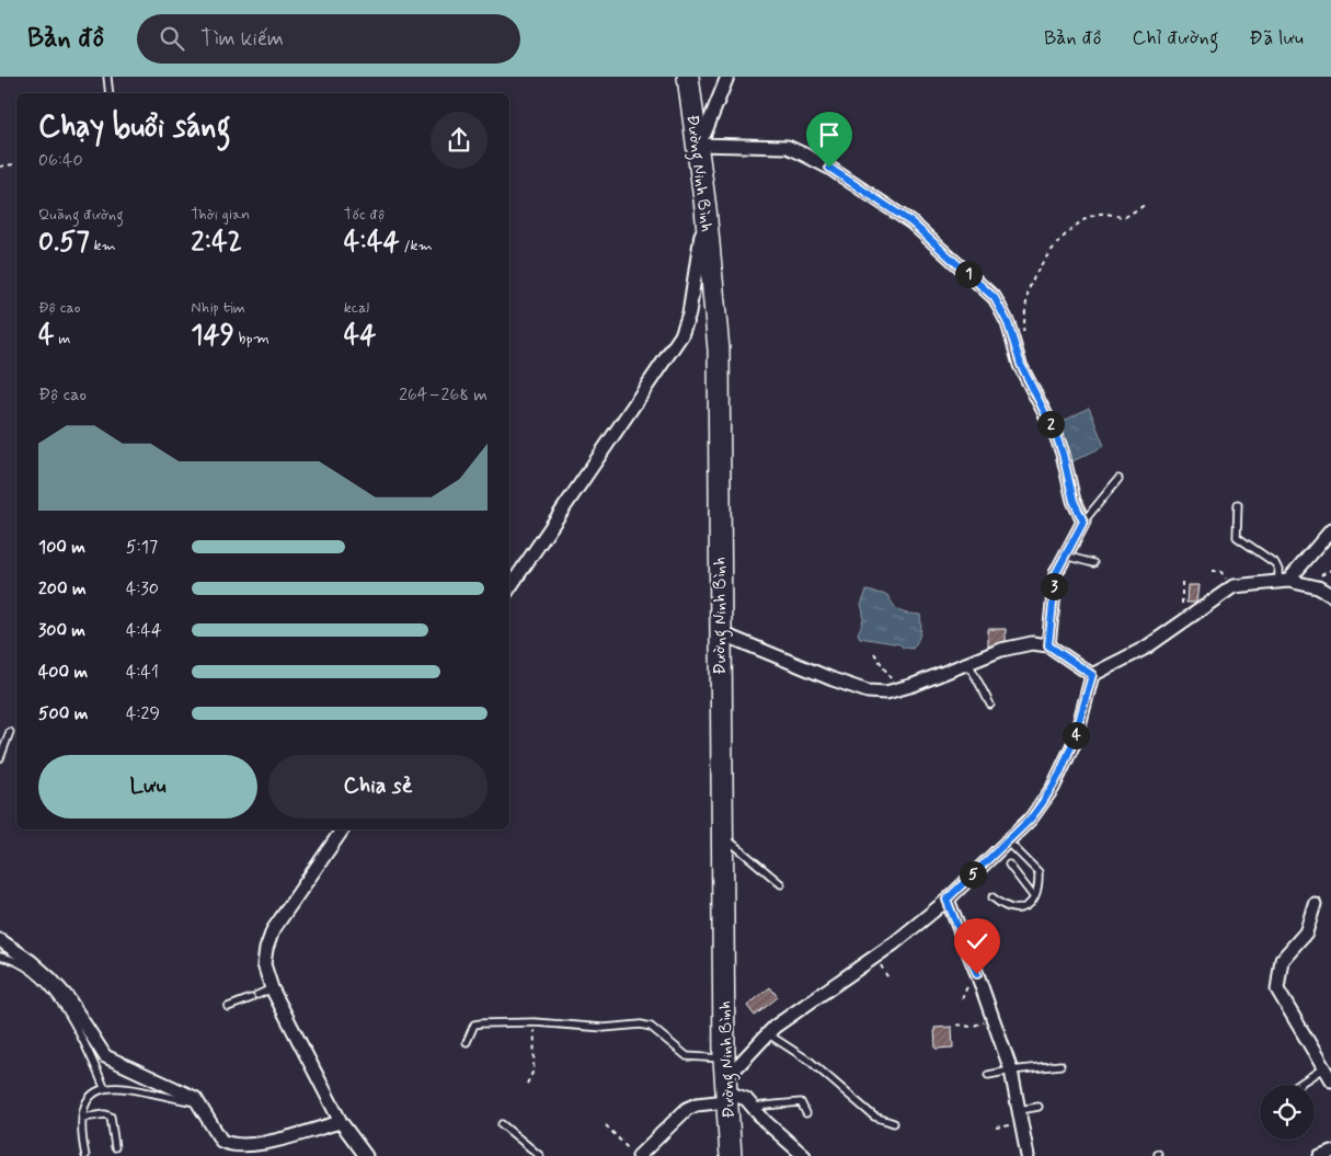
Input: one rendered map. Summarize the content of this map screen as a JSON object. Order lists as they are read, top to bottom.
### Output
{
  "streets": {
    "highway": ["Đường Ninh Bình"]
  },
  "page": {
    "header": "Bản đồ",
    "search": "Tìm kiếm",
    "nav": ["Bản đồ", "Chỉ đường", "Đã lưu"],
    "heading": ["Chạy buổi sáng", "06:40"],
    "stats": [
      ["Quãng đường", "0.57 km"],
      ["Thời gian", "2:42"],
      ["Tốc độ", "4:44 /km"],
      ["Độ cao", "4 m"],
      ["Nhịp tim", "149 bpm"],
      ["kcal", "44"]
    ],
    "pins": [
      "1",
      "2",
      "3",
      "4",
      "5"
    ],
    "chart": ["Độ cao", "264–268 m"],
    "list": [
      {
        "name": "100 m",
        "note": "5:17"
      },
      {
        "name": "200 m",
        "note": "4:30"
      },
      {
        "name": "300 m",
        "note": "4:44"
      },
      {
        "name": "400 m",
        "note": "4:41"
      },
      {
        "name": "500 m",
        "note": "4:29"
      }
    ],
    "buttons": ["Lưu", "Chia sẻ"]
  }
}
